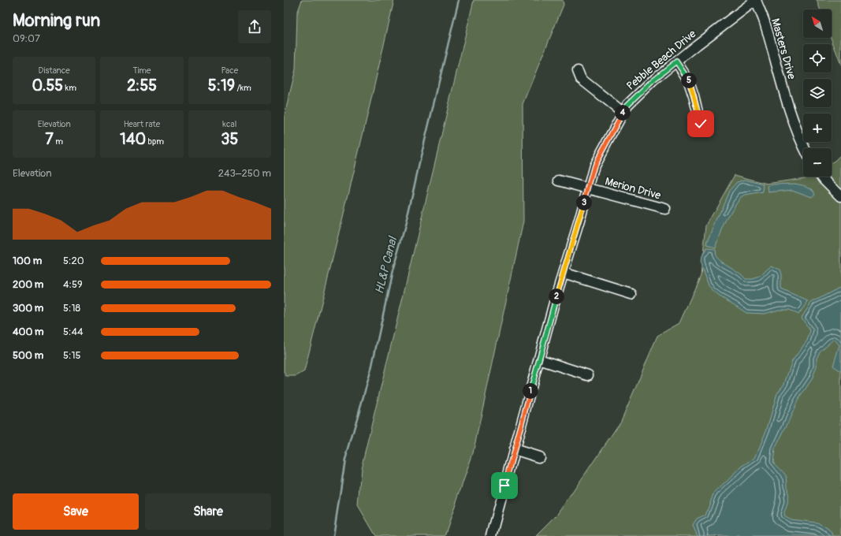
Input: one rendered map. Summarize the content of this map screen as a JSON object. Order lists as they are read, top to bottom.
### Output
{
  "streets": {
    "street": ["Masters Drive", "Pebble Beach Drive", "Merion Drive"]
  },
  "crossings": [
    ["Masters Drive", "Pebble Beach Drive"],
    ["Pebble Beach Drive", "Merion Drive"]
  ],
  "water": ["HL&P Canal"],
  "north": "top left",
  "page": {
    "heading": ["Morning run", "09:07"],
    "map_buttons": ["+", "−"],
    "stats": [
      ["Distance", "0.55 km"],
      ["Time", "2:55"],
      ["Pace", "5:19 /km"],
      ["Elevation", "7 m"],
      ["Heart rate", "140 bpm"],
      ["kcal", "35"]
    ],
    "pins": [
      "5",
      "4",
      "3",
      "2",
      "1"
    ],
    "chart": ["Elevation", "243–250 m"],
    "list": [
      {
        "name": "100 m",
        "note": "5:20"
      },
      {
        "name": "200 m",
        "note": "4:59"
      },
      {
        "name": "300 m",
        "note": "5:18"
      },
      {
        "name": "400 m",
        "note": "5:44"
      },
      {
        "name": "500 m",
        "note": "5:15"
      }
    ],
    "buttons": ["Save", "Share"]
  }
}
